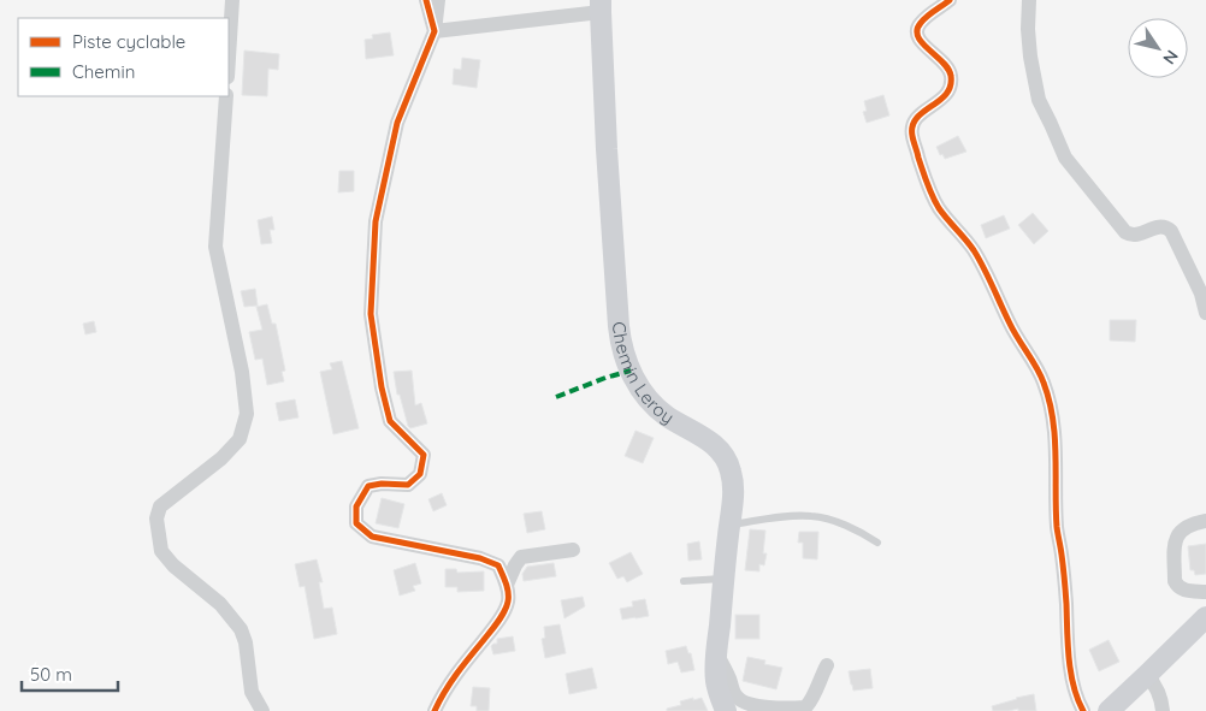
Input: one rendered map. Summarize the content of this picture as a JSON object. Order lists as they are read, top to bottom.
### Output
{
  "streets": {
    "street": ["Chemin Leroy"]
  },
  "legend": ["Piste cyclable", "Chemin"],
  "scale_bar": "50 m",
  "north": "bottom right"
}
